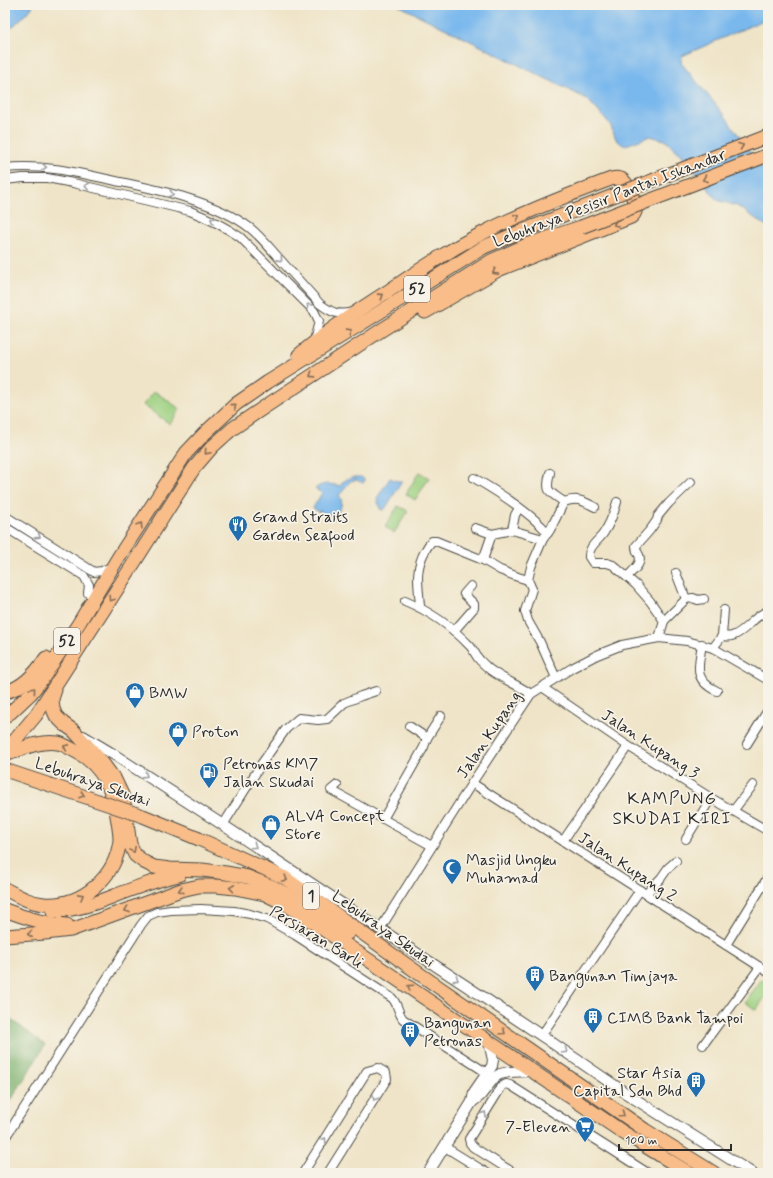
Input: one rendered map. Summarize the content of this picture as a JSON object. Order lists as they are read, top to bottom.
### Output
{
  "streets": {
    "highway": [
      "Lebuhraya Pesisir Pantai Iskandar",
      "52",
      "Lebuhraya Skudai",
      "1"
    ],
    "street": [
      "Jalan Kupang",
      "Jalan Kupang 3",
      "Jalan Kupang 2",
      "Persiaran Barli"
    ]
  },
  "crossings": [
    ["Jalan Kupang", "Jalan Kupang 3"],
    ["Jalan Kupang", "Jalan Kupang 2"]
  ],
  "districts": ["KAMPUNG SKUDAI KIRI"],
  "places": {
    "restaurant": ["Grand Straits Garden Seafood"],
    "shop": ["BMW", "Proton", "ALVA Concept Store"],
    "fuel station": ["Petronas KM7 Jalan Skudai"],
    "mosque": ["Masjid Ungku Muhamad"],
    "building": [
      "Bangunan Timjaya",
      "CIMB Bank Tampoi",
      "Bangunan Petronas",
      "Star Asia Capital Sdn Bhd"
    ],
    "supermarket": ["7-Eleven"]
  },
  "scale_bar": "100 m"
}
